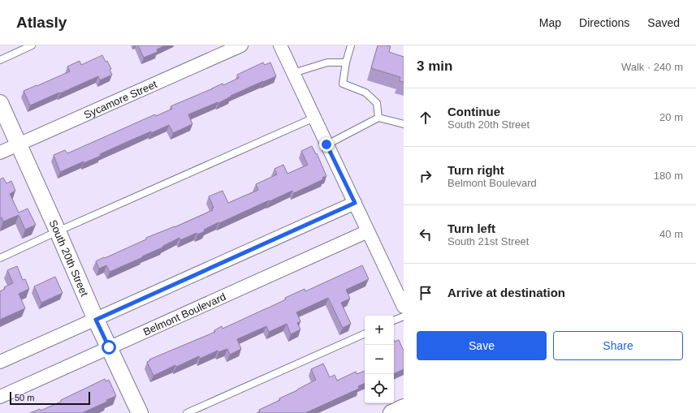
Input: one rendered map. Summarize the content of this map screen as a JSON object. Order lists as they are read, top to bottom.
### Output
{
  "streets": {
    "street": ["Sycamore Street", "South 20th Street", "Belmont Boulevard"]
  },
  "crossings": [
    ["Sycamore Street", "South 20th Street"],
    ["South 20th Street", "Belmont Boulevard"]
  ],
  "scale_bar": "50 m",
  "page": {
    "header": "Atlasly",
    "nav": ["Map", "Directions", "Saved"],
    "heading": ["3 min", "Walk · 240 m"],
    "list": [
      ["Continue", "South 20th Street", "20 m"],
      ["Turn right", "Belmont Boulevard", "180 m"],
      ["Turn left", "South 21st Street", "40 m"],
      "Arrive at destination"
    ],
    "map_buttons": ["+", "−"],
    "buttons": ["Save", "Share"],
    "scale": "50 m"
  }
}
